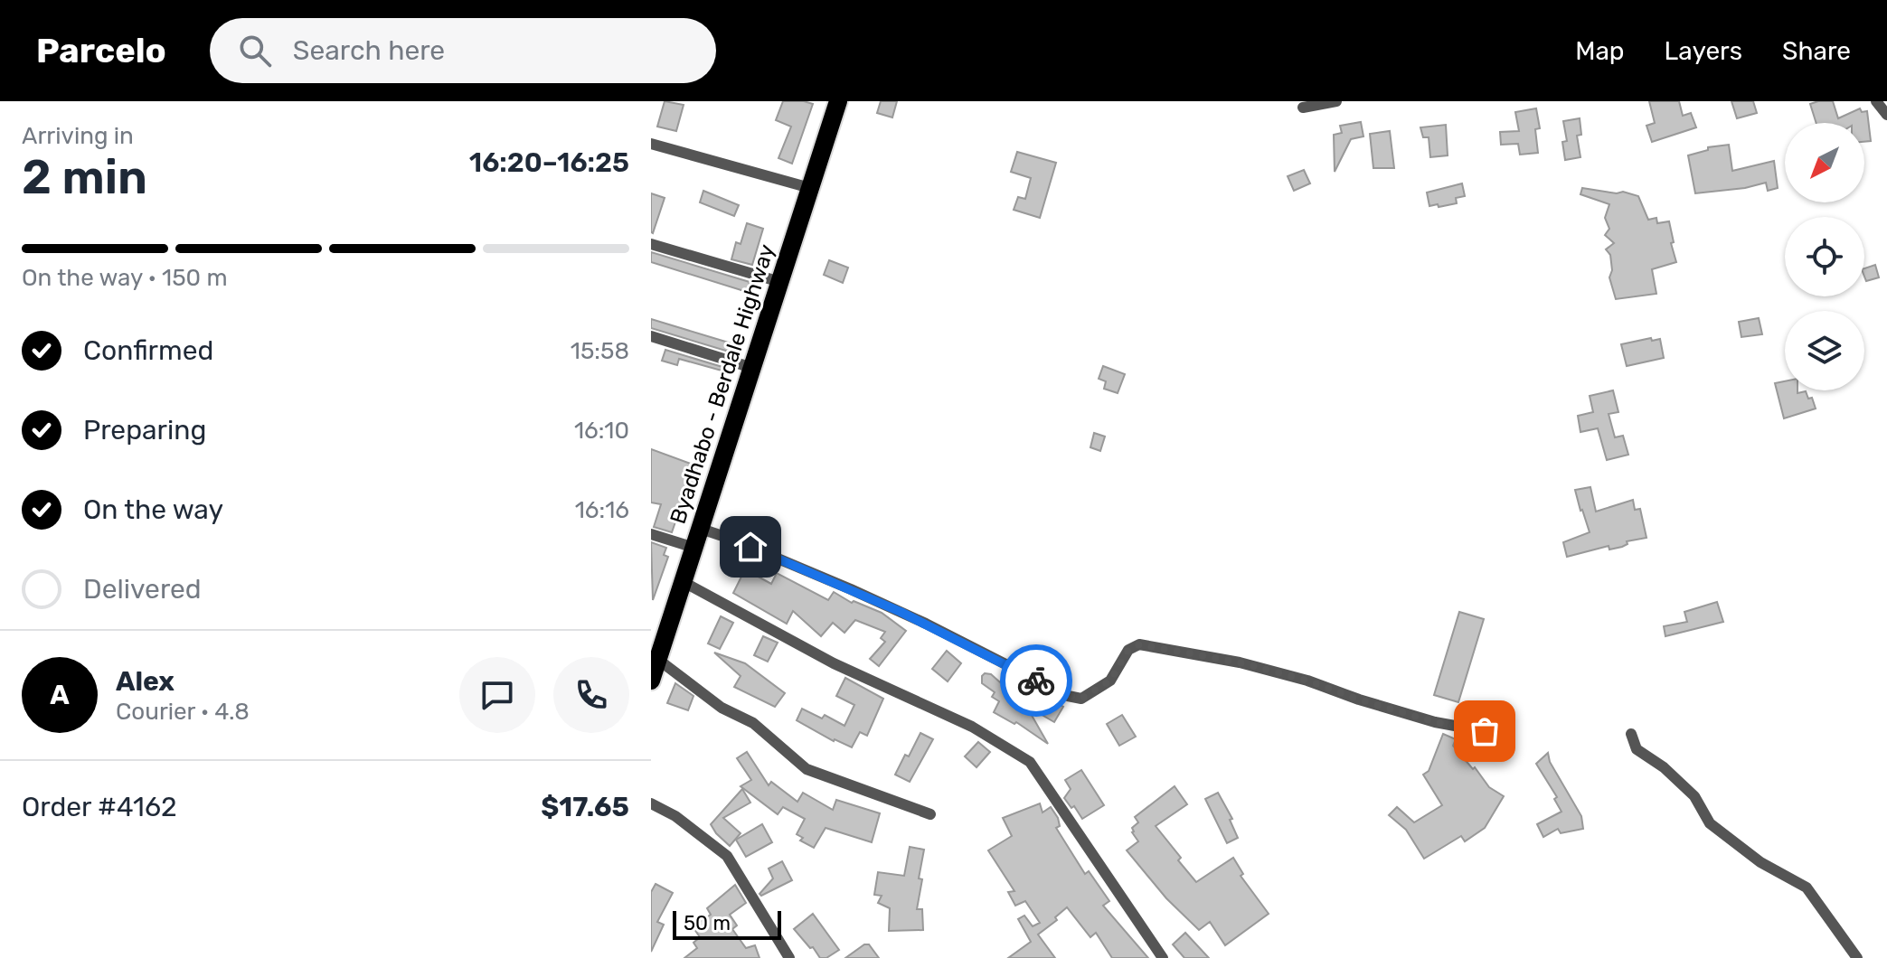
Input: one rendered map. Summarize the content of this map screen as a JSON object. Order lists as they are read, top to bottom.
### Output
{
  "streets": {
    "main road": ["Byadhabo - Berdale Highway"]
  },
  "scale_bar": "50 m",
  "north": "bottom left",
  "page": {
    "header": "Parcelo",
    "search": "Search here",
    "nav": ["Map", "Layers", "Share"],
    "heading": ["2 min", "Arriving in", "16:20–16:25"],
    "panel": [
      "Alex",
      "Courier · 4.8",
      "Order #4162",
      "$17.65"
    ],
    "bar": "On the way · 150 m",
    "list": [
      ["Confirmed", "15:58"],
      ["Preparing", "16:10"],
      ["On the way", "16:16"],
      "Delivered"
    ],
    "round": "A",
    "scale": "50 m"
  }
}
